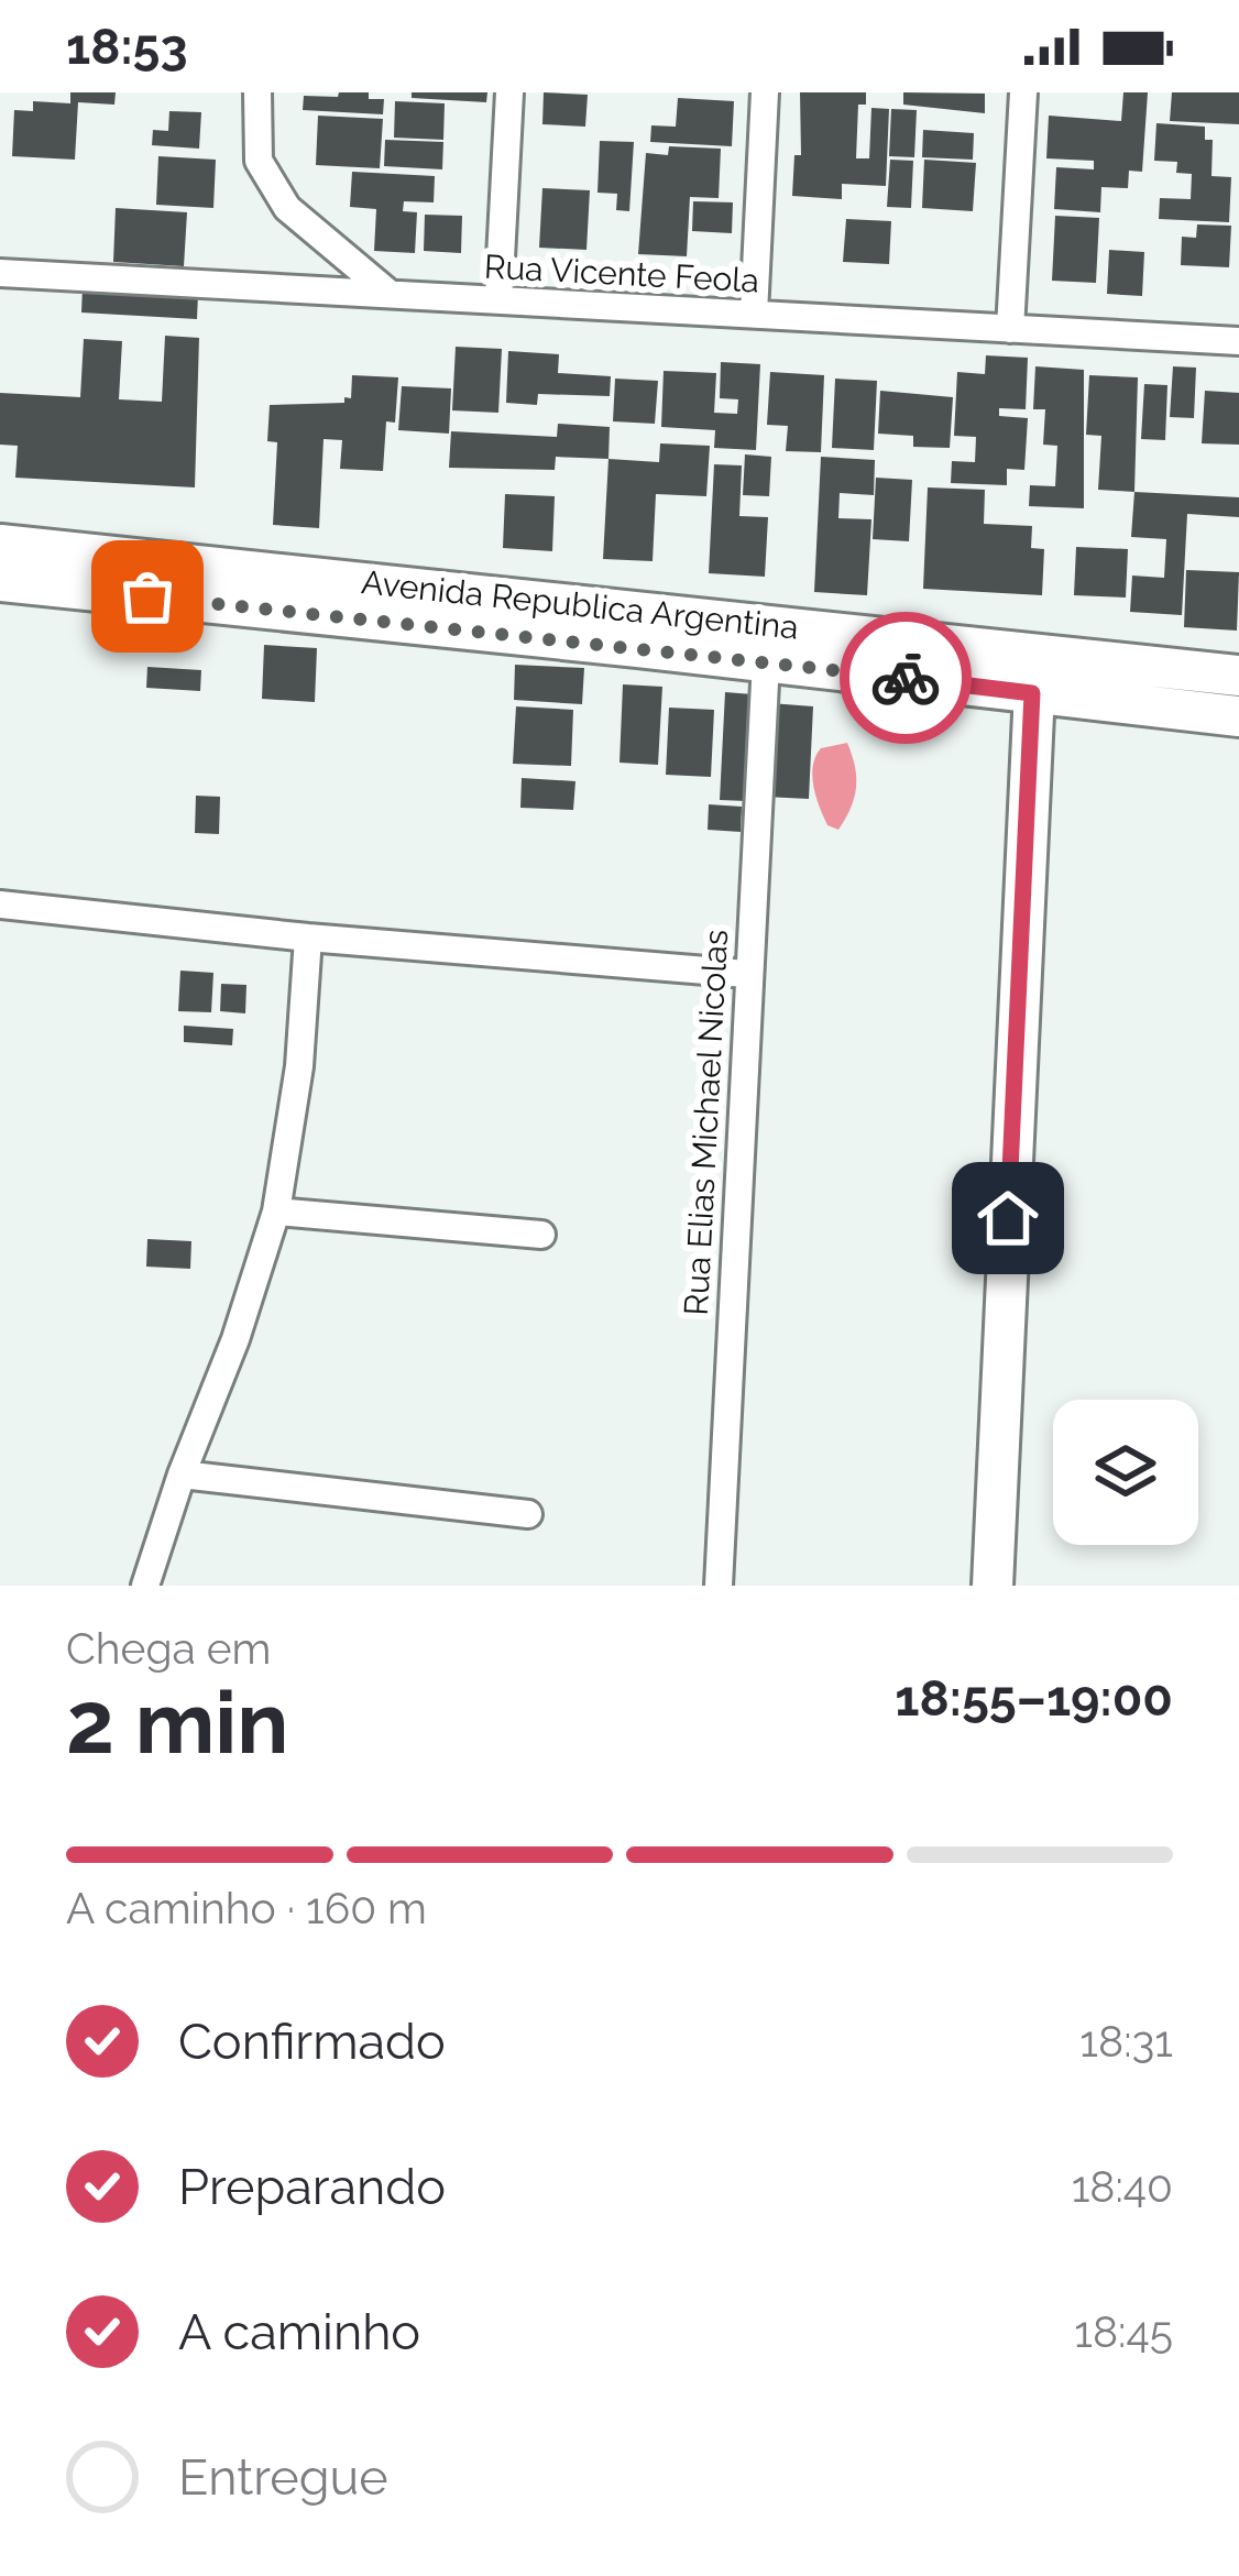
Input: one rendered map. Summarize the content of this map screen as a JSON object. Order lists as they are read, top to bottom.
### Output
{
  "streets": {
    "main road": ["Avenida Republica Argentina"],
    "street": ["Rua Vicente Feola", "Rua Elias Michael Nicolas"]
  },
  "crossings": [
    ["Avenida Republica Argentina", "Rua Elias Michael Nicolas"]
  ],
  "page": {
    "status": "18:53",
    "heading": ["2 min", "Chega em", "18:55–19:00"],
    "bar": "A caminho · 160 m",
    "list": [
      ["Confirmado", "18:31"],
      ["Preparando", "18:40"],
      ["A caminho", "18:45"],
      "Entregue"
    ]
  }
}
